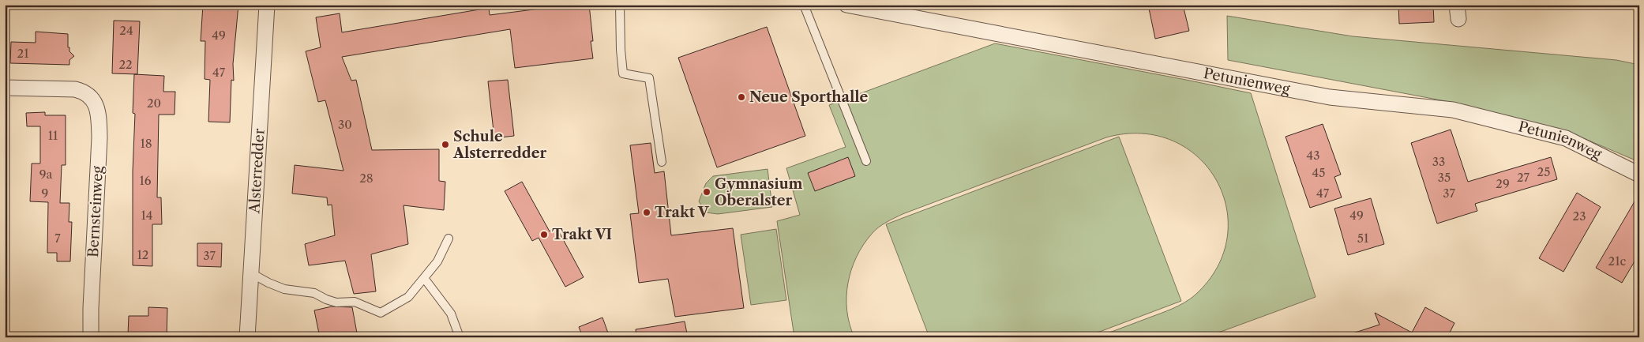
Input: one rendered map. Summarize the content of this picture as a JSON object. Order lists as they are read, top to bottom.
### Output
{
  "streets": {
    "street": ["Petunienweg", "Alsterredder", "Bernsteinweg"]
  },
  "places": [
    "Neue Sporthalle",
    "Schule Alsterredder",
    "Gymnasium Oberalster",
    "Trakt V",
    "Trakt VI"
  ],
  "house_numbers": [
    "24",
    "49",
    "21",
    "22",
    "47",
    "20",
    "30",
    "11",
    "18",
    "43",
    "33",
    "25",
    "45",
    "9a",
    "35",
    "27",
    "28",
    "16",
    "29",
    "9",
    "47",
    "37",
    "14",
    "49",
    "23",
    "7",
    "51",
    "12",
    "37",
    "21c"
  ]
}
